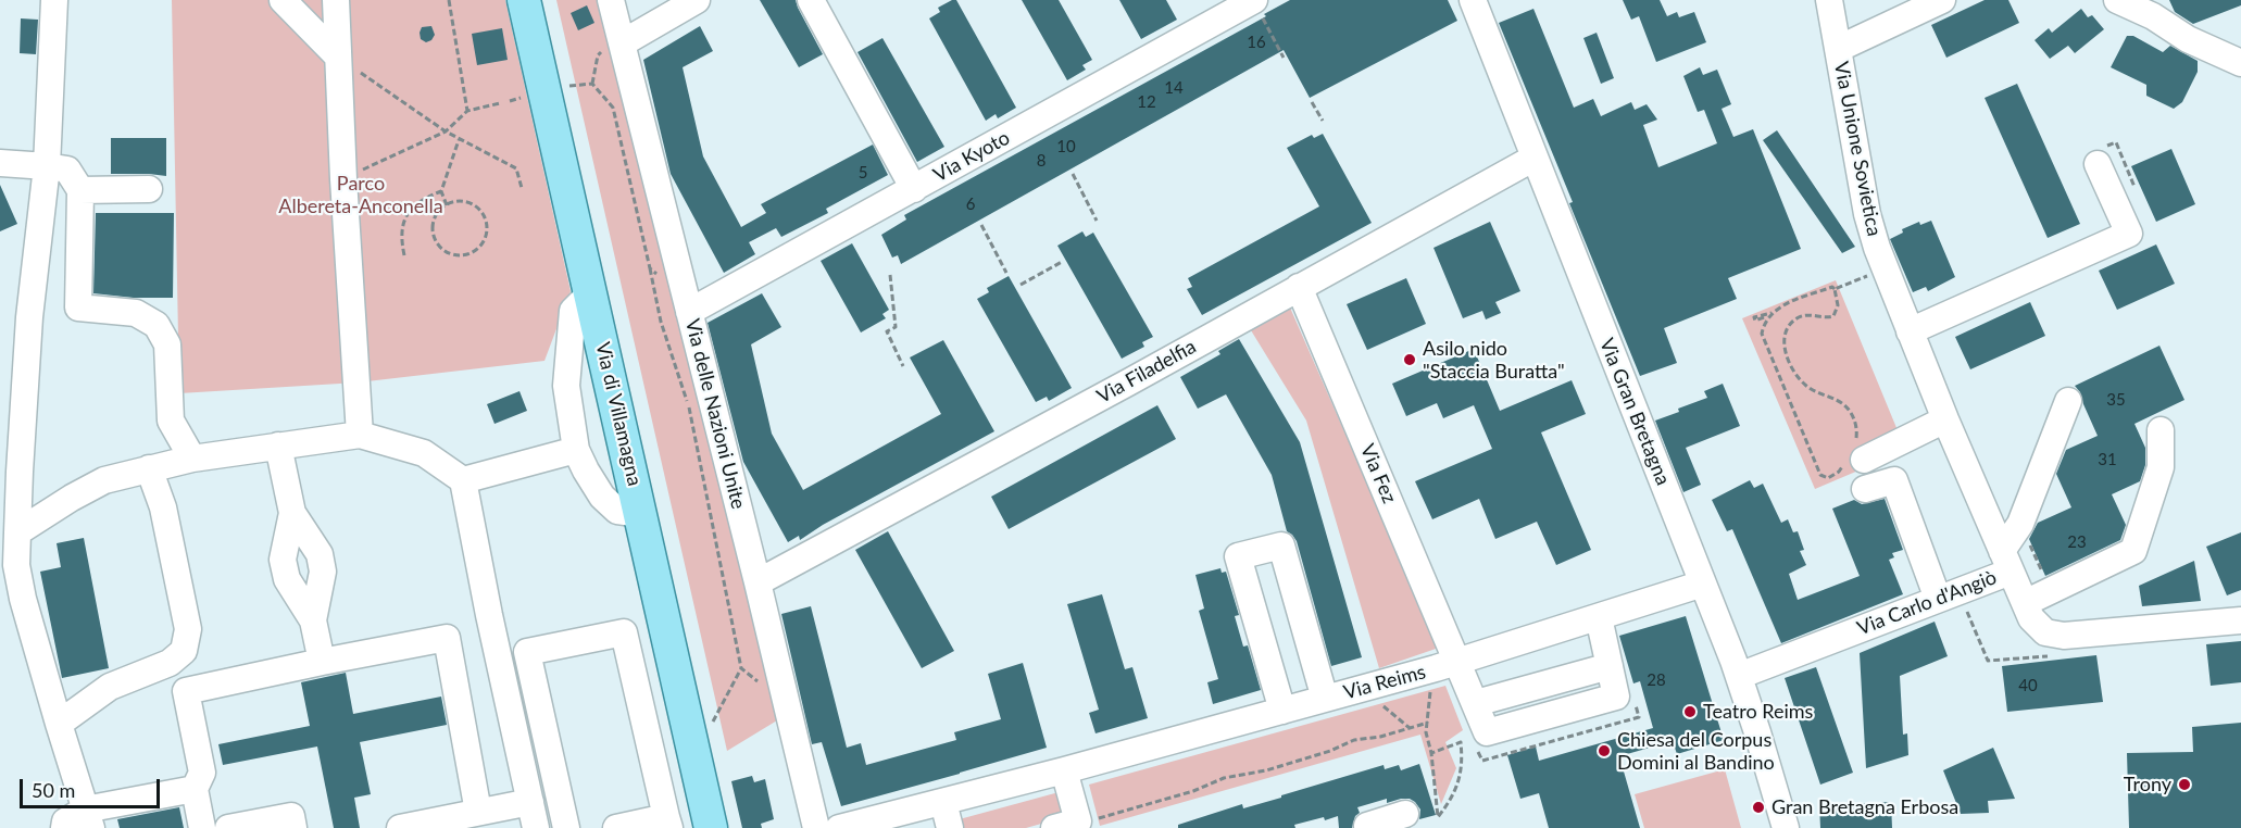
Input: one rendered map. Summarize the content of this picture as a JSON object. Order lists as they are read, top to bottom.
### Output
{
  "streets": {
    "main road": ["Via di Villamagna"],
    "street": [
      "Via Unione Sovietica",
      "Via Kyoto",
      "Via Filadelfia",
      "Via Gran Bretagna",
      "Via delle Nazioni Unite",
      "Via Fez",
      "Via Carlo d'Angiò",
      "Via Reims"
    ]
  },
  "crossings": [
    ["Via Unione Sovietica", "Via Carlo d'Angiò"],
    ["Via Kyoto", "Via delle Nazioni Unite"],
    ["Via Filadelfia", "Via Gran Bretagna"],
    ["Via Filadelfia", "Via delle Nazioni Unite"],
    ["Via Filadelfia", "Via Fez"],
    ["Via Gran Bretagna", "Via Carlo d'Angiò"],
    ["Via Gran Bretagna", "Via Reims"],
    ["Via Fez", "Via Reims"]
  ],
  "parks": ["Parco Albereta-Anconella"],
  "places": [
    "Asilo nido \"Staccia Buratta\"",
    "Teatro Reims",
    "Chiesa del Corpus Domini al Bandino",
    "Trony",
    "Gran Bretagna Erbosa"
  ],
  "house_numbers": [
    "16",
    "14",
    "12",
    "10",
    "8",
    "5",
    "6",
    "35",
    "31",
    "23",
    "28",
    "40"
  ],
  "scale_bar": "50 m"
}
